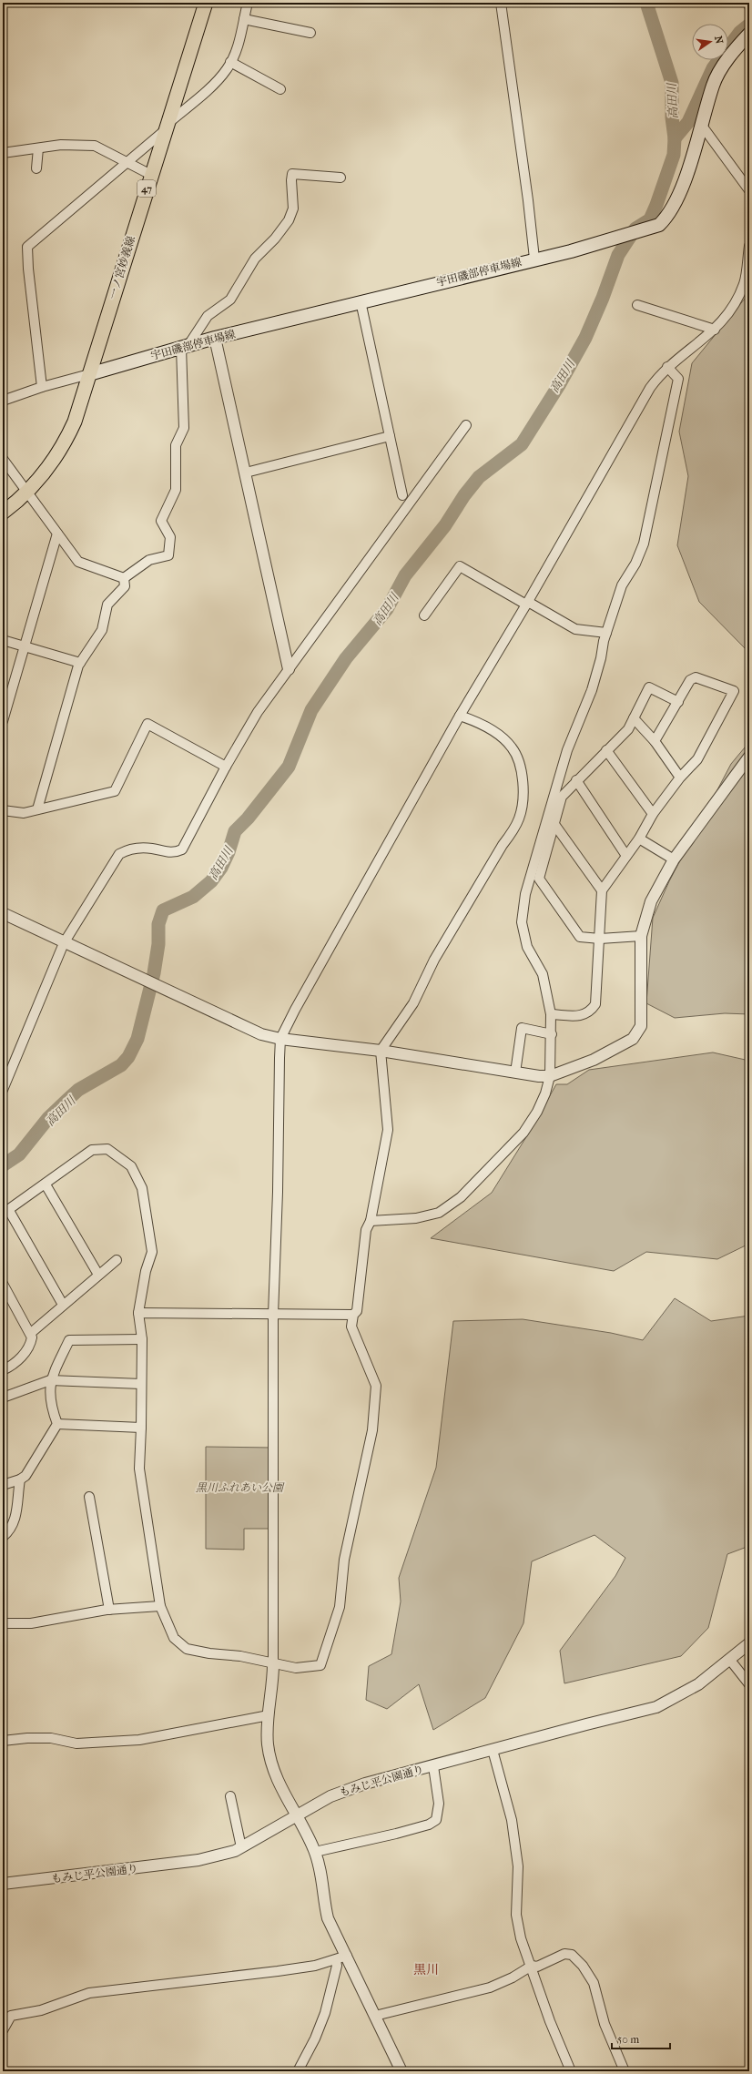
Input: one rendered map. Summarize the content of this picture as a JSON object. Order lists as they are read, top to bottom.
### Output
{
  "streets": {
    "main road": ["47", "一ノ宮妙義線", "宇田磯部停車場線"],
    "street": ["もみじ平公園通り"]
  },
  "crossings": [
    ["一ノ宮妙義線", "宇田磯部停車場線"]
  ],
  "districts": ["黒川"],
  "water": ["高田川"],
  "parks": ["黒川ふれあい公園"],
  "scale_bar": "50 m",
  "north": "right"
}
